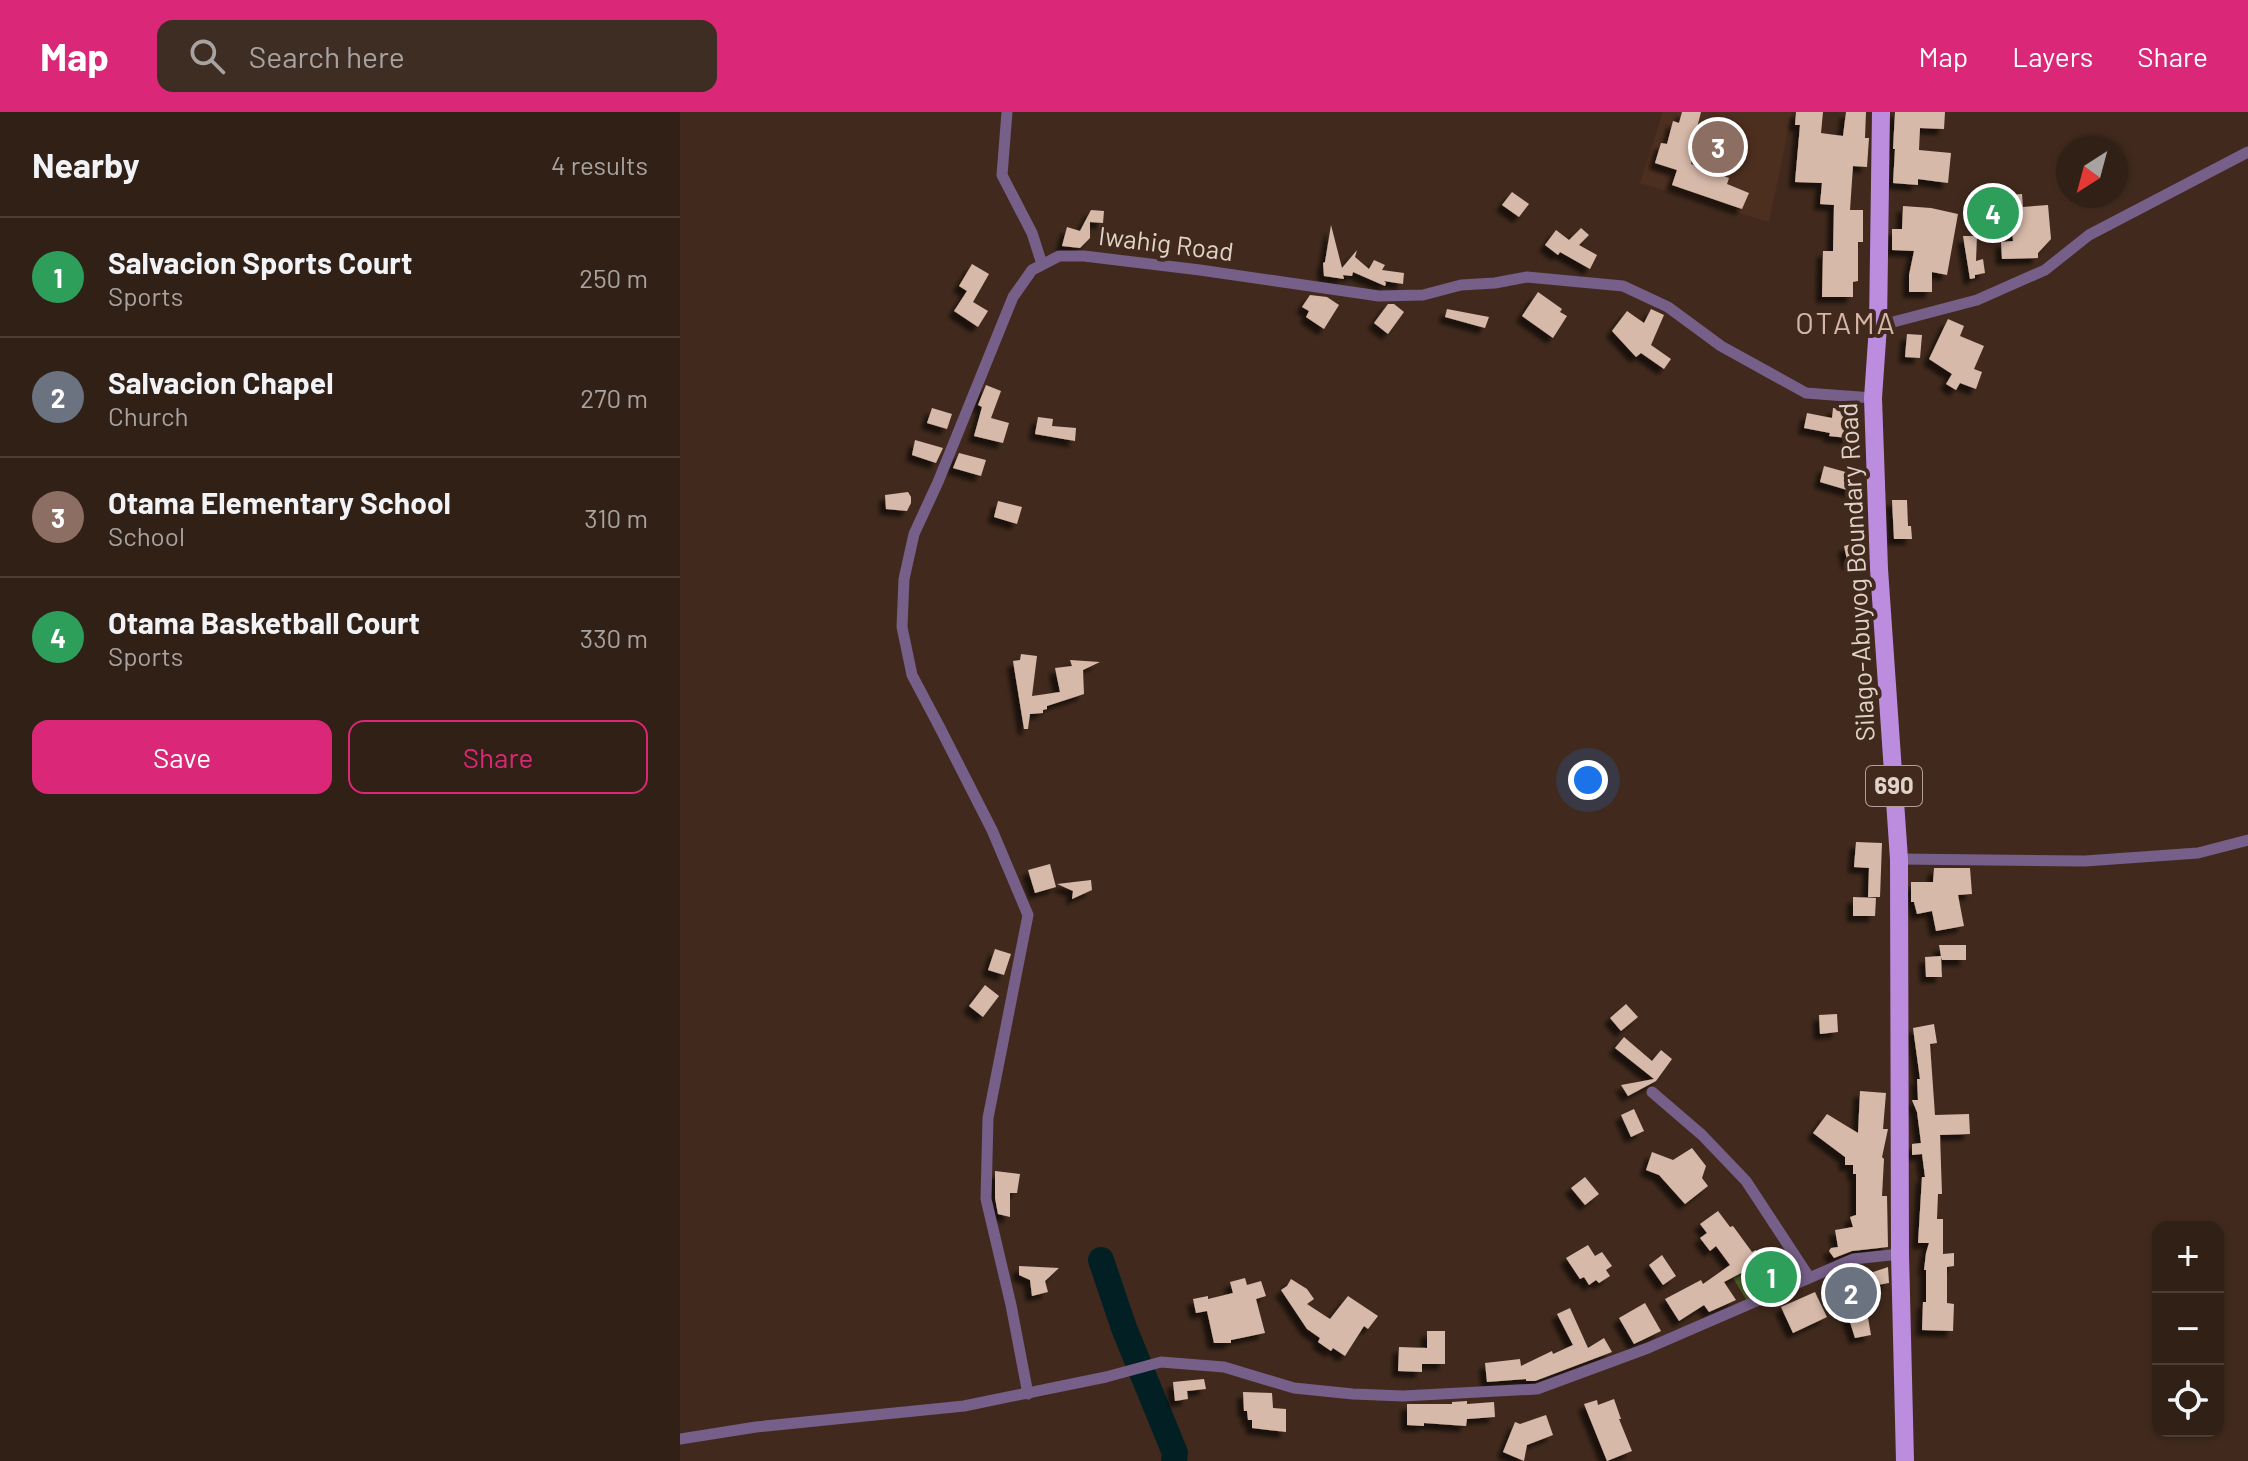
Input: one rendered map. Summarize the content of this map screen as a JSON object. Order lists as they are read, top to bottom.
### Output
{
  "streets": {
    "main road": ["Silago-Abuyog Boundary Road", "690"],
    "street": ["Iwahig Road"]
  },
  "crossings": [
    ["Iwahig Road", "Silago-Abuyog Boundary Road"]
  ],
  "districts": ["OTAMA"],
  "north": "bottom left",
  "page": {
    "header": "Map",
    "search": "Search here",
    "nav": ["Map", "Layers", "Share"],
    "heading": ["Nearby", "4 results"],
    "pins": [
      "3",
      "4",
      "1",
      "2"
    ],
    "list": [
      {
        "mark": "1",
        "name": "Salvacion Sports Court",
        "note": "Sports",
        "value": "250 m"
      },
      {
        "mark": "2",
        "name": "Salvacion Chapel",
        "note": "Church",
        "value": "270 m"
      },
      {
        "mark": "3",
        "name": "Otama Elementary School",
        "note": "School",
        "value": "310 m"
      },
      {
        "mark": "4",
        "name": "Otama Basketball Court",
        "note": "Sports",
        "value": "330 m"
      }
    ],
    "buttons": ["Save", "Share"],
    "map_buttons": ["+", "−"]
  }
}
